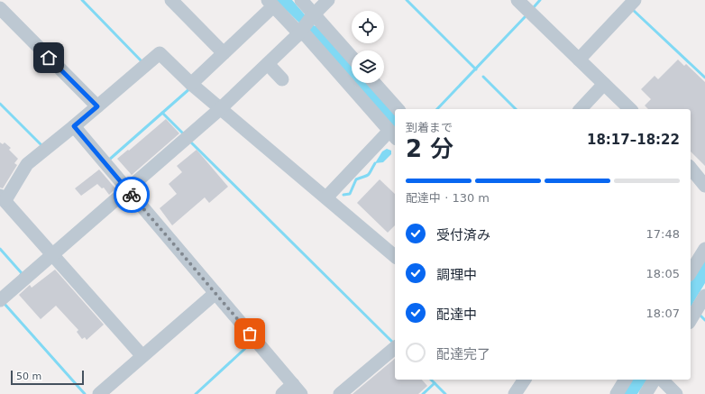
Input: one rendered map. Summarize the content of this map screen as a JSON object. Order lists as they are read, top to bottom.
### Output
{
  "scale_bar": "50 m",
  "page": {
    "heading": ["2 分", "到着まで", "18:17–18:22"],
    "bar": "配達中 · 130 m",
    "list": [
      ["受付済み", "17:48"],
      ["調理中", "18:05"],
      ["配達中", "18:07"],
      "配達完了"
    ],
    "scale": "50 m"
  }
}
